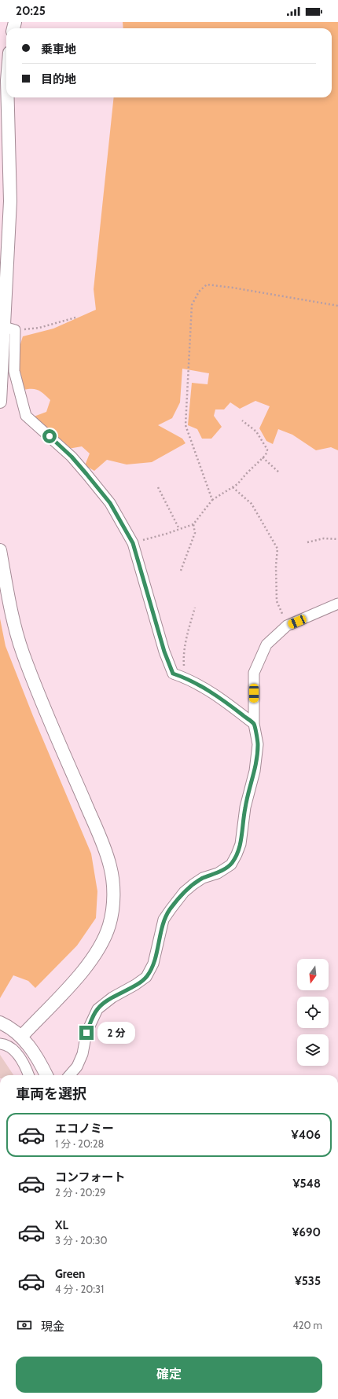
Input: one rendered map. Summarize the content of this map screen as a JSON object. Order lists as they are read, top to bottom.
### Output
{
  "north": "bottom",
  "page": {
    "status": "20:25",
    "banner": ["乗車地", "目的地"],
    "bubble": "2 分",
    "heading": "車両を選択",
    "list": [
      {
        "name": "エコノミー",
        "note": "1 分 · 20:28",
        "value": "¥406"
      },
      {
        "name": "コンフォート",
        "note": "2 分 · 20:29",
        "value": "¥548"
      },
      {
        "name": "XL",
        "note": "3 分 · 20:30",
        "value": "¥690"
      },
      {
        "name": "Green",
        "note": "4 分 · 20:31",
        "value": "¥535"
      }
    ],
    "pay": ["現金", "420 m"],
    "buttons": "確定"
  }
}
